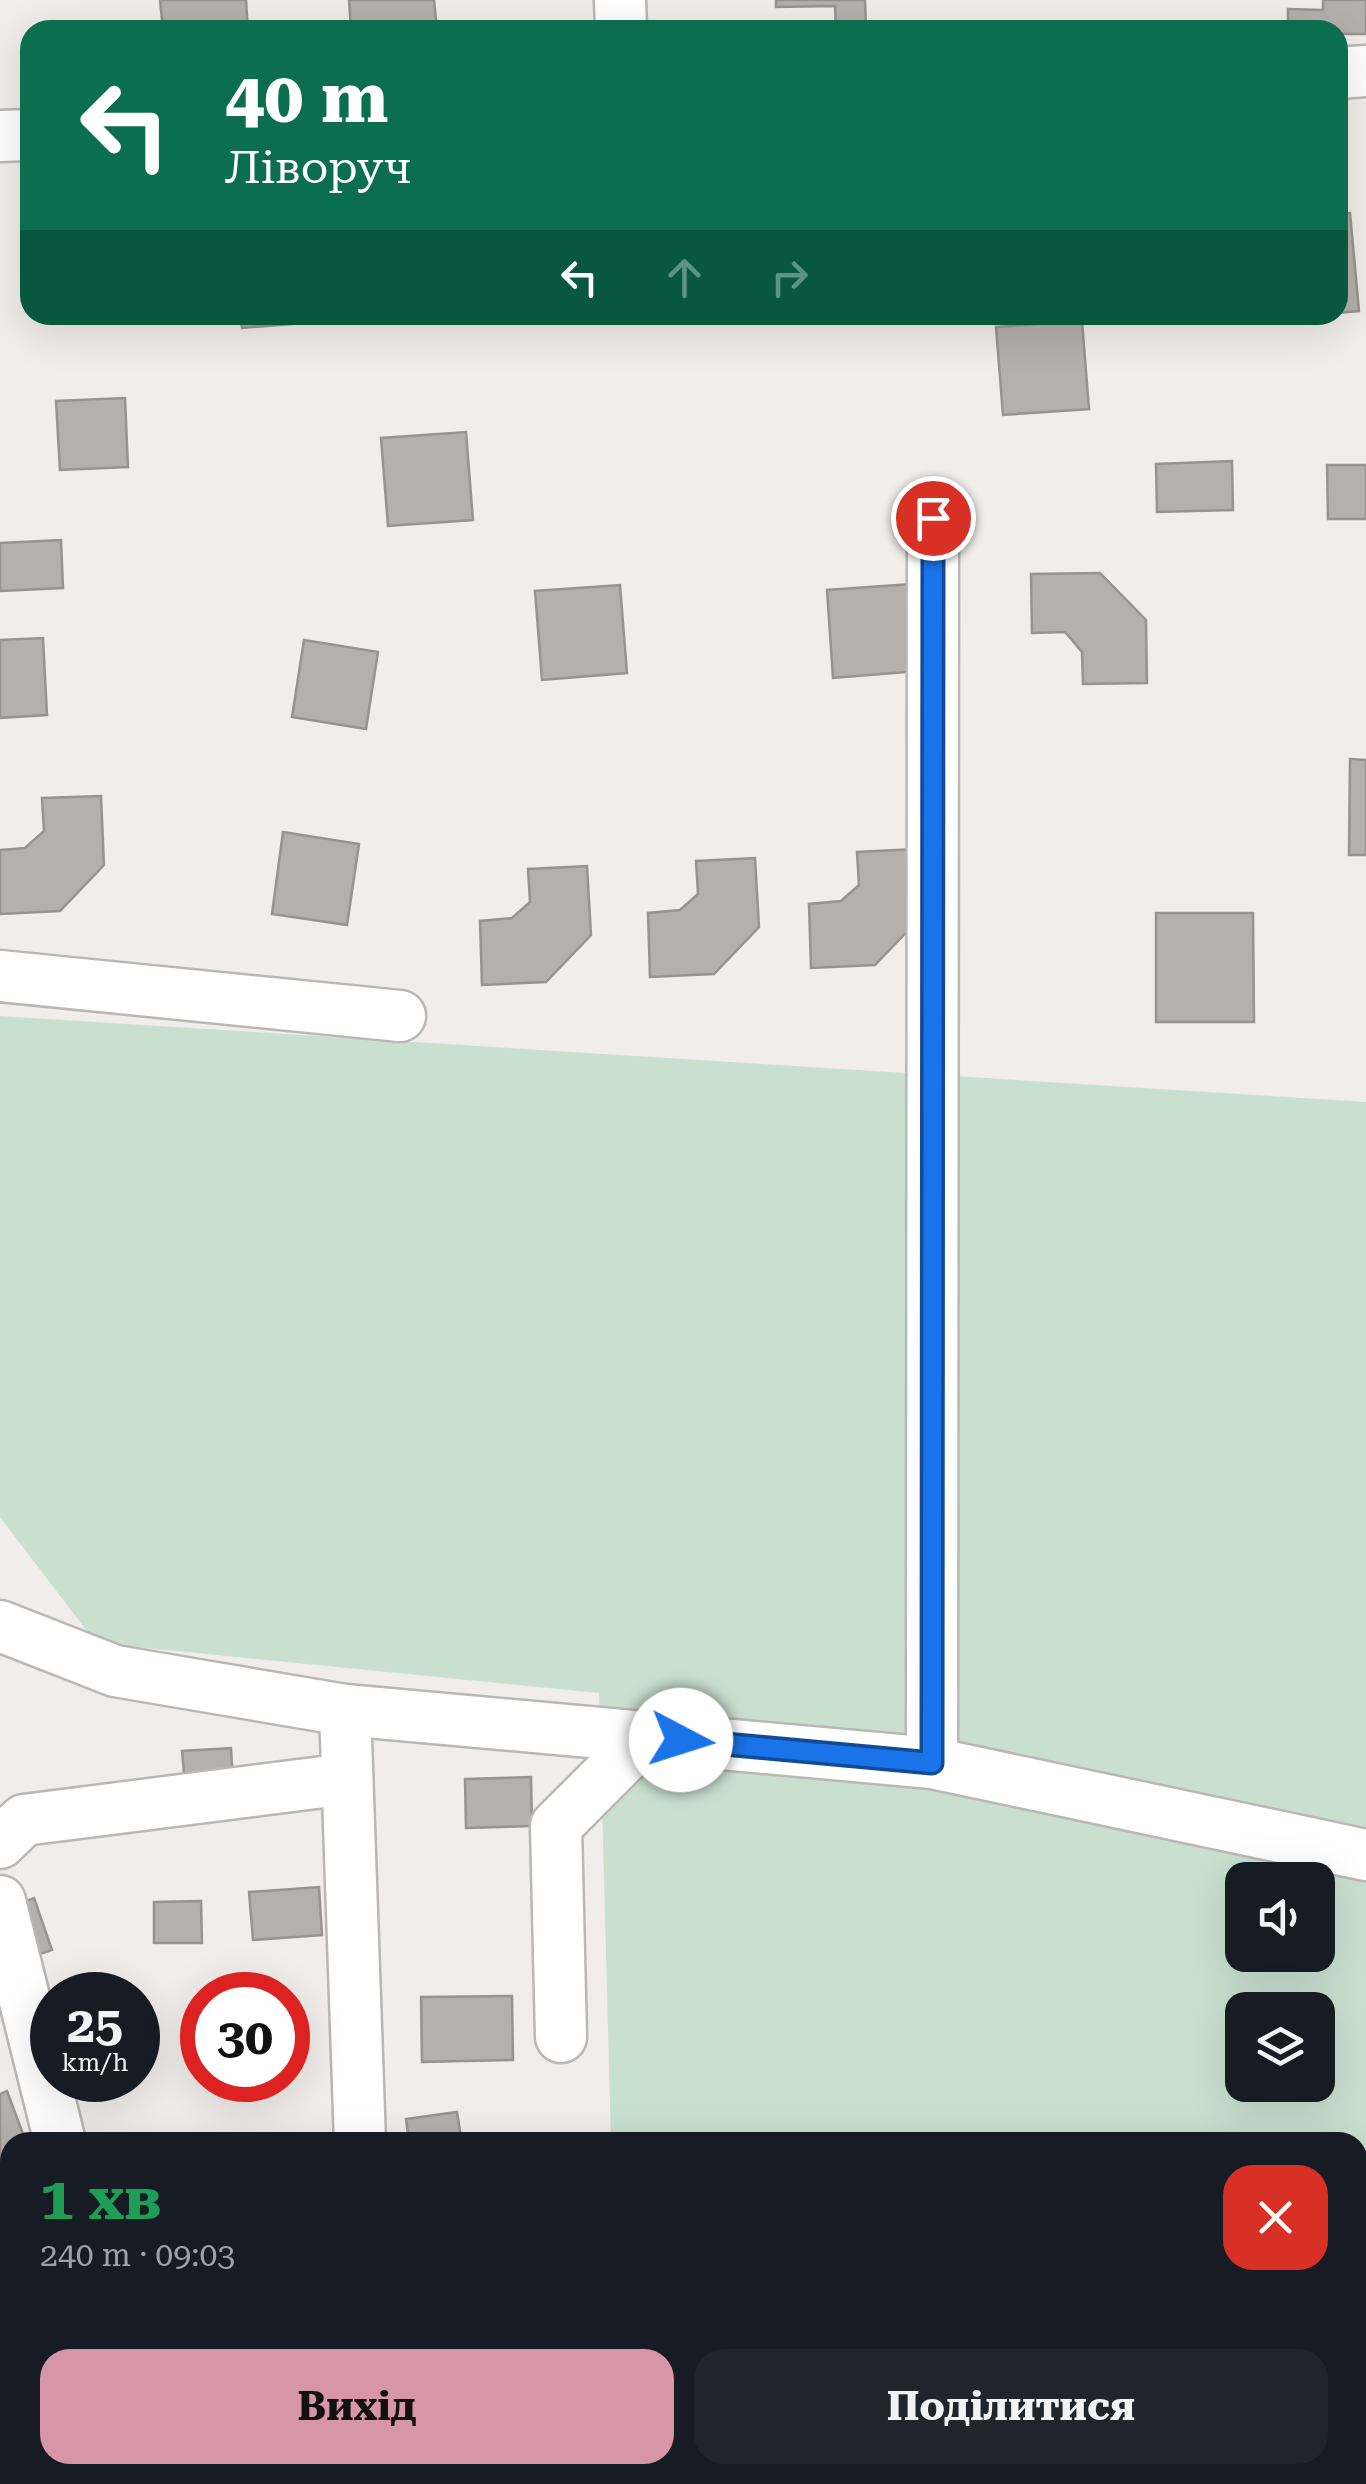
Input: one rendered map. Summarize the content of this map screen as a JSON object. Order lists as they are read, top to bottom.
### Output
{
  "page": {
    "turn": ["40 m", "Ліворуч"],
    "speed": "25 km/h",
    "limit": "30",
    "heading": ["1 хв", "240 m · 09:03"],
    "buttons": ["Вихід", "Поділитися"]
  }
}
